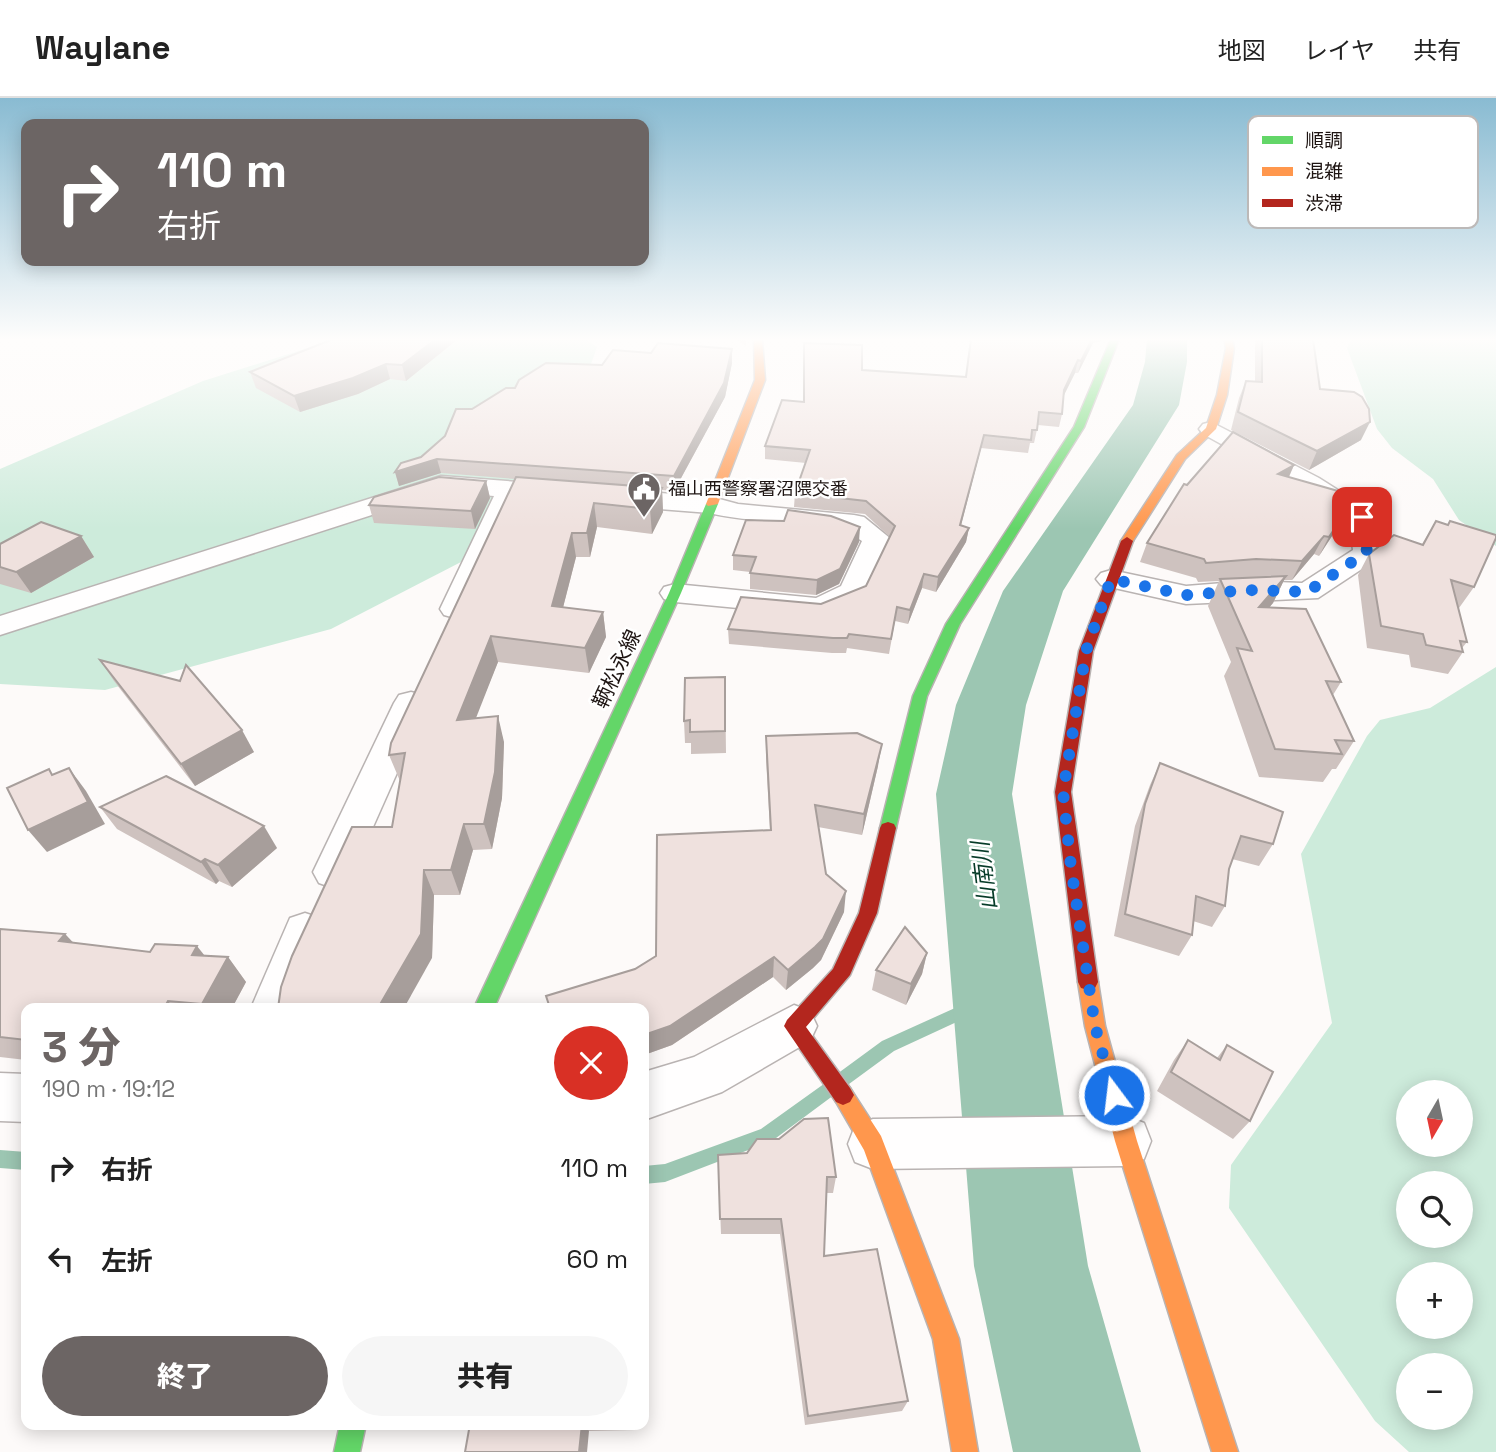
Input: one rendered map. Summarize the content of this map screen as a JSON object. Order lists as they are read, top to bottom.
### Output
{
  "streets": {
    "street": ["鞆松永線"]
  },
  "water": ["山南川"],
  "places": {
    "public building": ["福山西警察署沼隈交番"]
  },
  "legend": ["順調", "混雑", "渋滞"],
  "north": "bottom",
  "page": {
    "header": "Waylane",
    "nav": ["地図", "レイヤ", "共有"],
    "turn": ["110 m", "右折"],
    "heading": ["3 分", "190 m · 19:12"],
    "map_buttons": ["+", "−"],
    "list": [
      {
        "name": "右折",
        "value": "110 m"
      },
      {
        "name": "左折",
        "value": "60 m"
      }
    ],
    "buttons": ["終了", "共有"]
  }
}
